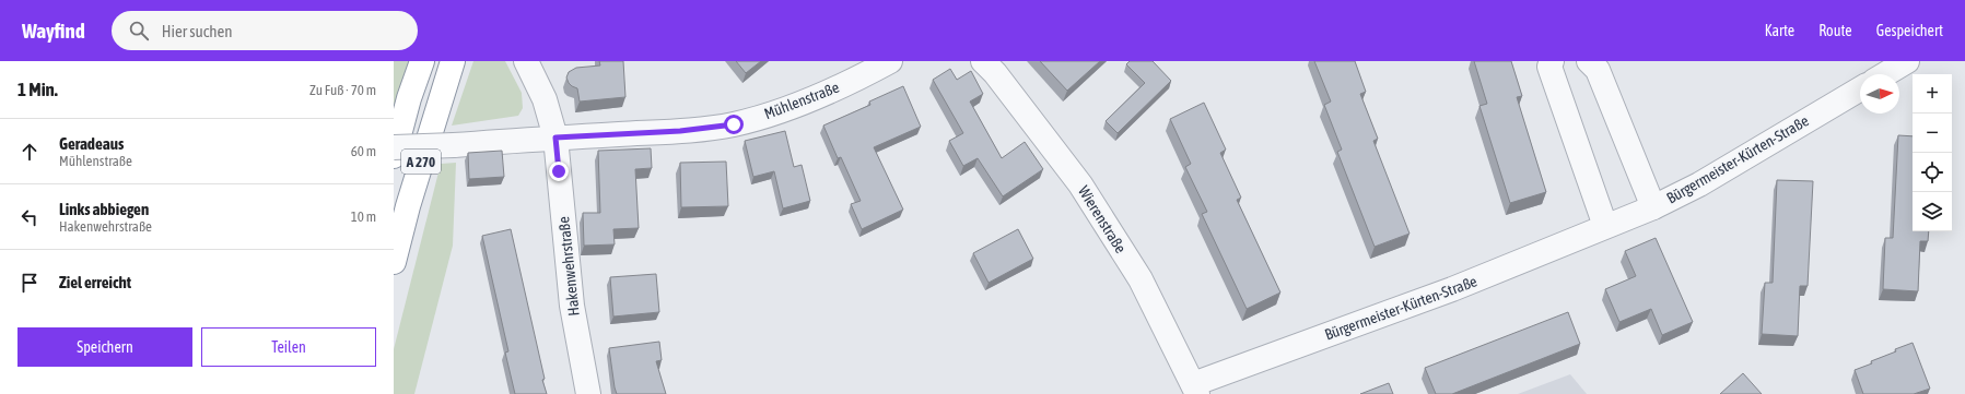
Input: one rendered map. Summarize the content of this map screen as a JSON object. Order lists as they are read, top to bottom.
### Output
{
  "streets": {
    "highway": ["A 270"],
    "street": [
      "Mühlenstraße",
      "Bürgermeister-Kürten-Straße",
      "Wierenstraße",
      "Hakenwehrstraße"
    ]
  },
  "crossings": [
    ["Mühlenstraße", "Hakenwehrstraße"],
    ["Bürgermeister-Kürten-Straße", "Wierenstraße"]
  ],
  "north": "right",
  "page": {
    "header": "Wayfind",
    "search": "Hier suchen",
    "nav": ["Karte", "Route", "Gespeichert"],
    "heading": ["1 Min.", "Zu Fuß · 70 m"],
    "map_buttons": ["+", "−"],
    "list": [
      ["Geradeaus", "Mühlenstraße", "60 m"],
      ["Links abbiegen", "Hakenwehrstraße", "10 m"],
      "Ziel erreicht"
    ],
    "buttons": ["Speichern", "Teilen"]
  }
}
